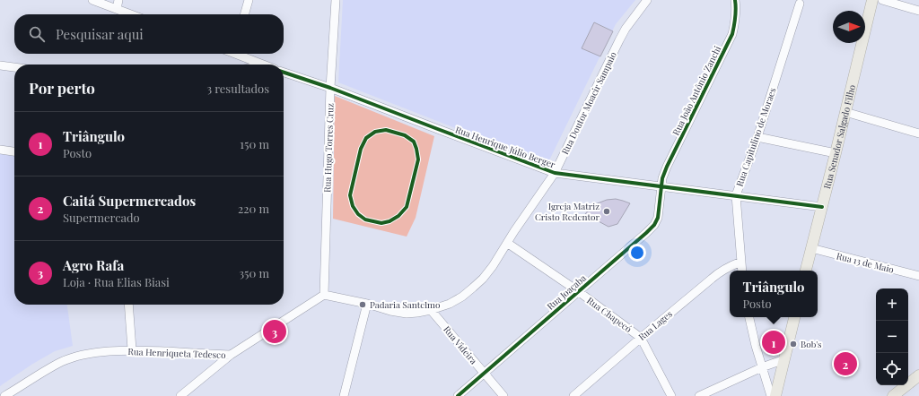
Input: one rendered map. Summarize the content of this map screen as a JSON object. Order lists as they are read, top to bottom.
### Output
{
  "streets": {
    "main road": ["Rua Senador Salgado Filho"],
    "street": [
      "Rua João Antônio Zanchi",
      "Rua Doutor Moacir Sampaio",
      "Rua Capitulino de Moraes",
      "Rua Henrique Júlio Berger",
      "Rua Hugo Torres Cruz",
      "Rua 13 de Maio",
      "Rua Joaçaba",
      "Rua Chapecó",
      "Rua Lages",
      "Rua Videira",
      "Rua Henriqueta Tedesco"
    ]
  },
  "crossings": [
    ["Rua João Antônio Zanchi", "Rua Henrique Júlio Berger"],
    ["Rua João Antônio Zanchi", "Rua Joaçaba"],
    ["Rua Doutor Moacir Sampaio", "Rua Henrique Júlio Berger"],
    ["Rua Doutor Moacir Sampaio", "Rua Hugo Torres Cruz"],
    ["Rua Doutor Moacir Sampaio", "Rua Chapecó"],
    ["Rua Doutor Moacir Sampaio", "Rua Videira"],
    ["Rua Capitulino de Moraes", "Rua Henrique Júlio Berger"],
    ["Rua Capitulino de Moraes", "Rua Lages"],
    ["Rua Senador Salgado Filho", "Rua Henrique Júlio Berger"],
    ["Rua Senador Salgado Filho", "Rua 13 de Maio"],
    ["Rua Henrique Júlio Berger", "Rua Hugo Torres Cruz"],
    ["Rua Henrique Júlio Berger", "Rua Joaçaba"],
    ["Rua Joaçaba", "Rua Chapecó"],
    ["Rua Joaçaba", "Rua Videira"],
    ["Rua Chapecó", "Rua Lages"]
  ],
  "places": ["Igreja Matriz Cristo Redentor", "Padaria Santelmo", "Bob's"],
  "north": "right",
  "page": {
    "search": "Pesquisar aqui",
    "heading": ["Por perto", "3 resultados"],
    "list": [
      {
        "mark": "1",
        "name": "Triângulo",
        "note": "Posto",
        "value": "150 m"
      },
      {
        "mark": "2",
        "name": "Caitá Supermercados",
        "note": "Supermercado",
        "value": "220 m"
      },
      {
        "mark": "3",
        "name": "Agro Rafa",
        "note": "Loja · Rua Elias Biasi",
        "value": "350 m"
      }
    ],
    "popup": ["Triângulo", "Posto"],
    "map_buttons": ["+", "−"],
    "pins": ["3", "1", "2"]
  }
}
